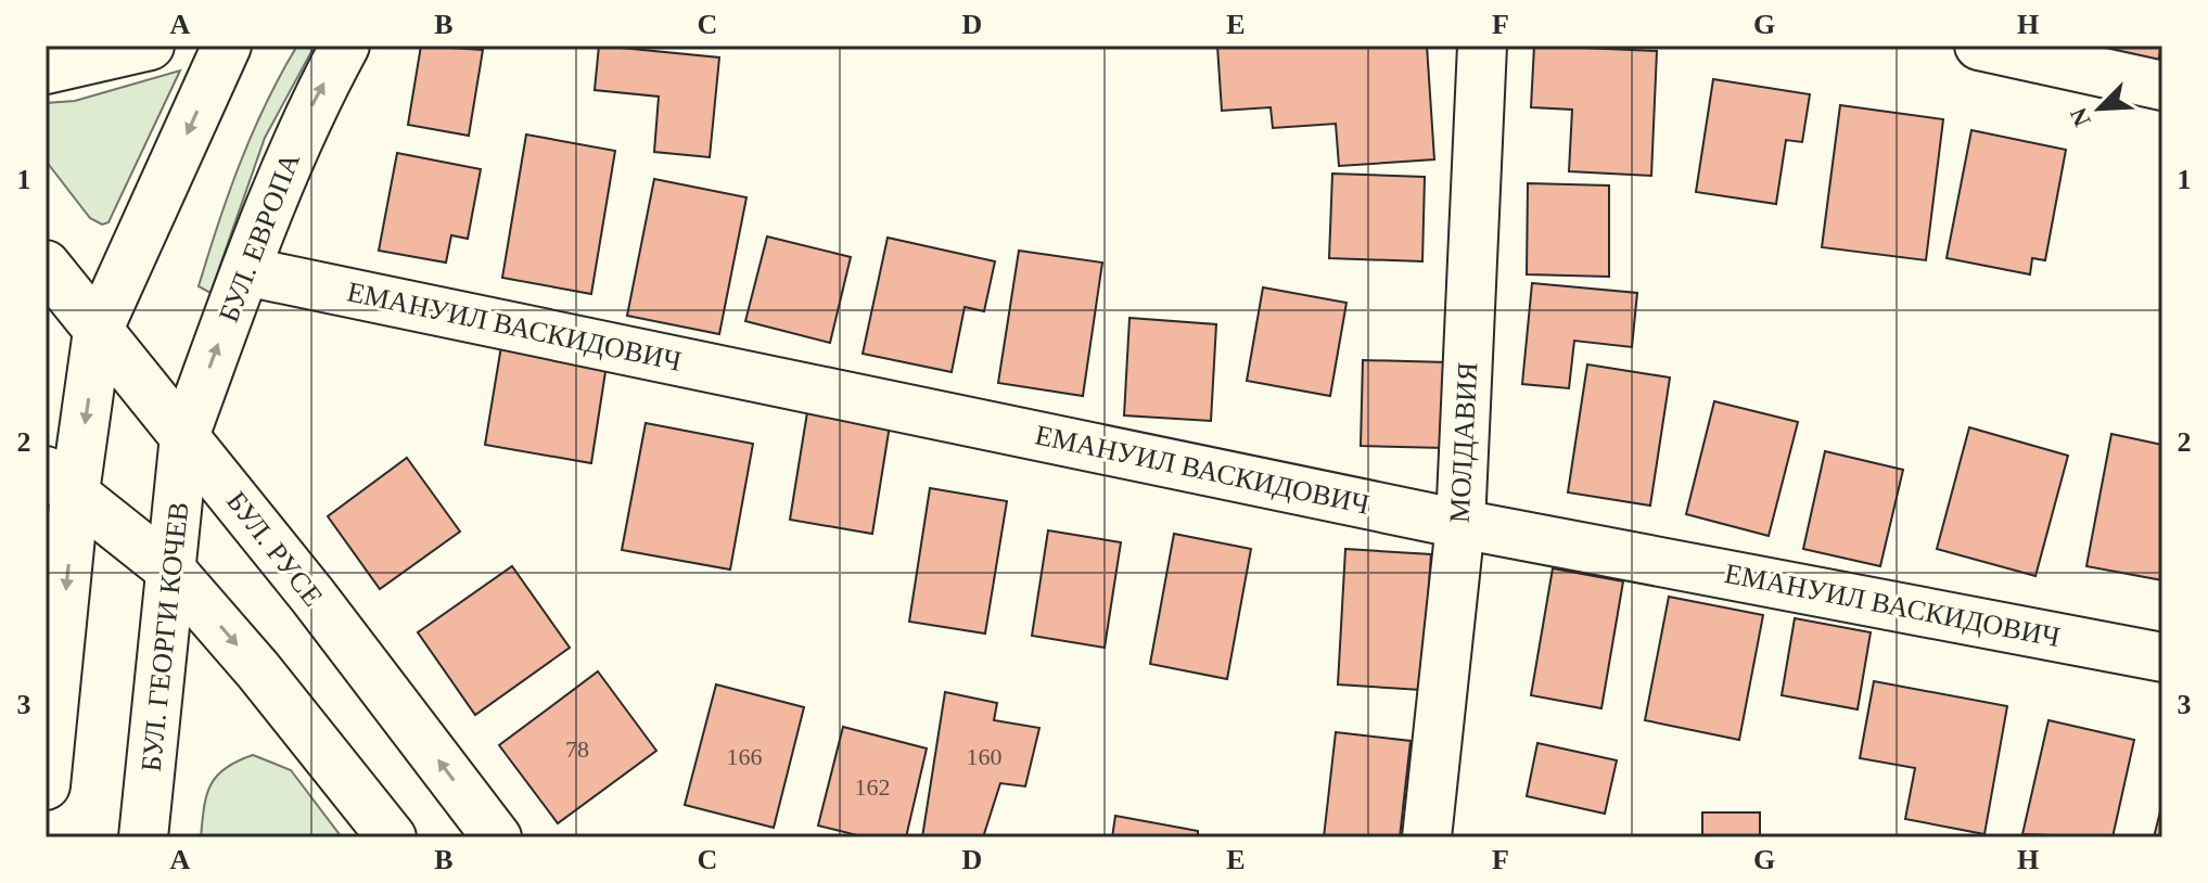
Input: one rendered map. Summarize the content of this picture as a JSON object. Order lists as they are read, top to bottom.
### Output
{
  "streets": {
    "street": [
      "БУЛ. ЕВРОПА",
      "ЕМАНУИЛ ВАСКИДОВИЧ",
      "МОЛДАВИЯ",
      "БУЛ. РУСЕ",
      "БУЛ. ГЕОРГИ КОЧЕВ"
    ]
  },
  "crossings": [
    ["БУЛ. ЕВРОПА", "ЕМАНУИЛ ВАСКИДОВИЧ"],
    ["БУЛ. ЕВРОПА", "БУЛ. РУСЕ"],
    ["БУЛ. ЕВРОПА", "БУЛ. ГЕОРГИ КОЧЕВ"],
    ["ЕМАНУИЛ ВАСКИДОВИЧ", "МОЛДАВИЯ"],
    ["БУЛ. РУСЕ", "БУЛ. ГЕОРГИ КОЧЕВ"]
  ],
  "house_numbers": [
    "78",
    "166",
    "160",
    "162"
  ],
  "north": "bottom left",
  "grid": {
    "columns": [
      "A",
      "B",
      "C",
      "D",
      "E",
      "F",
      "G",
      "H"
    ],
    "rows": ["1", "2", "3"]
  }
}
